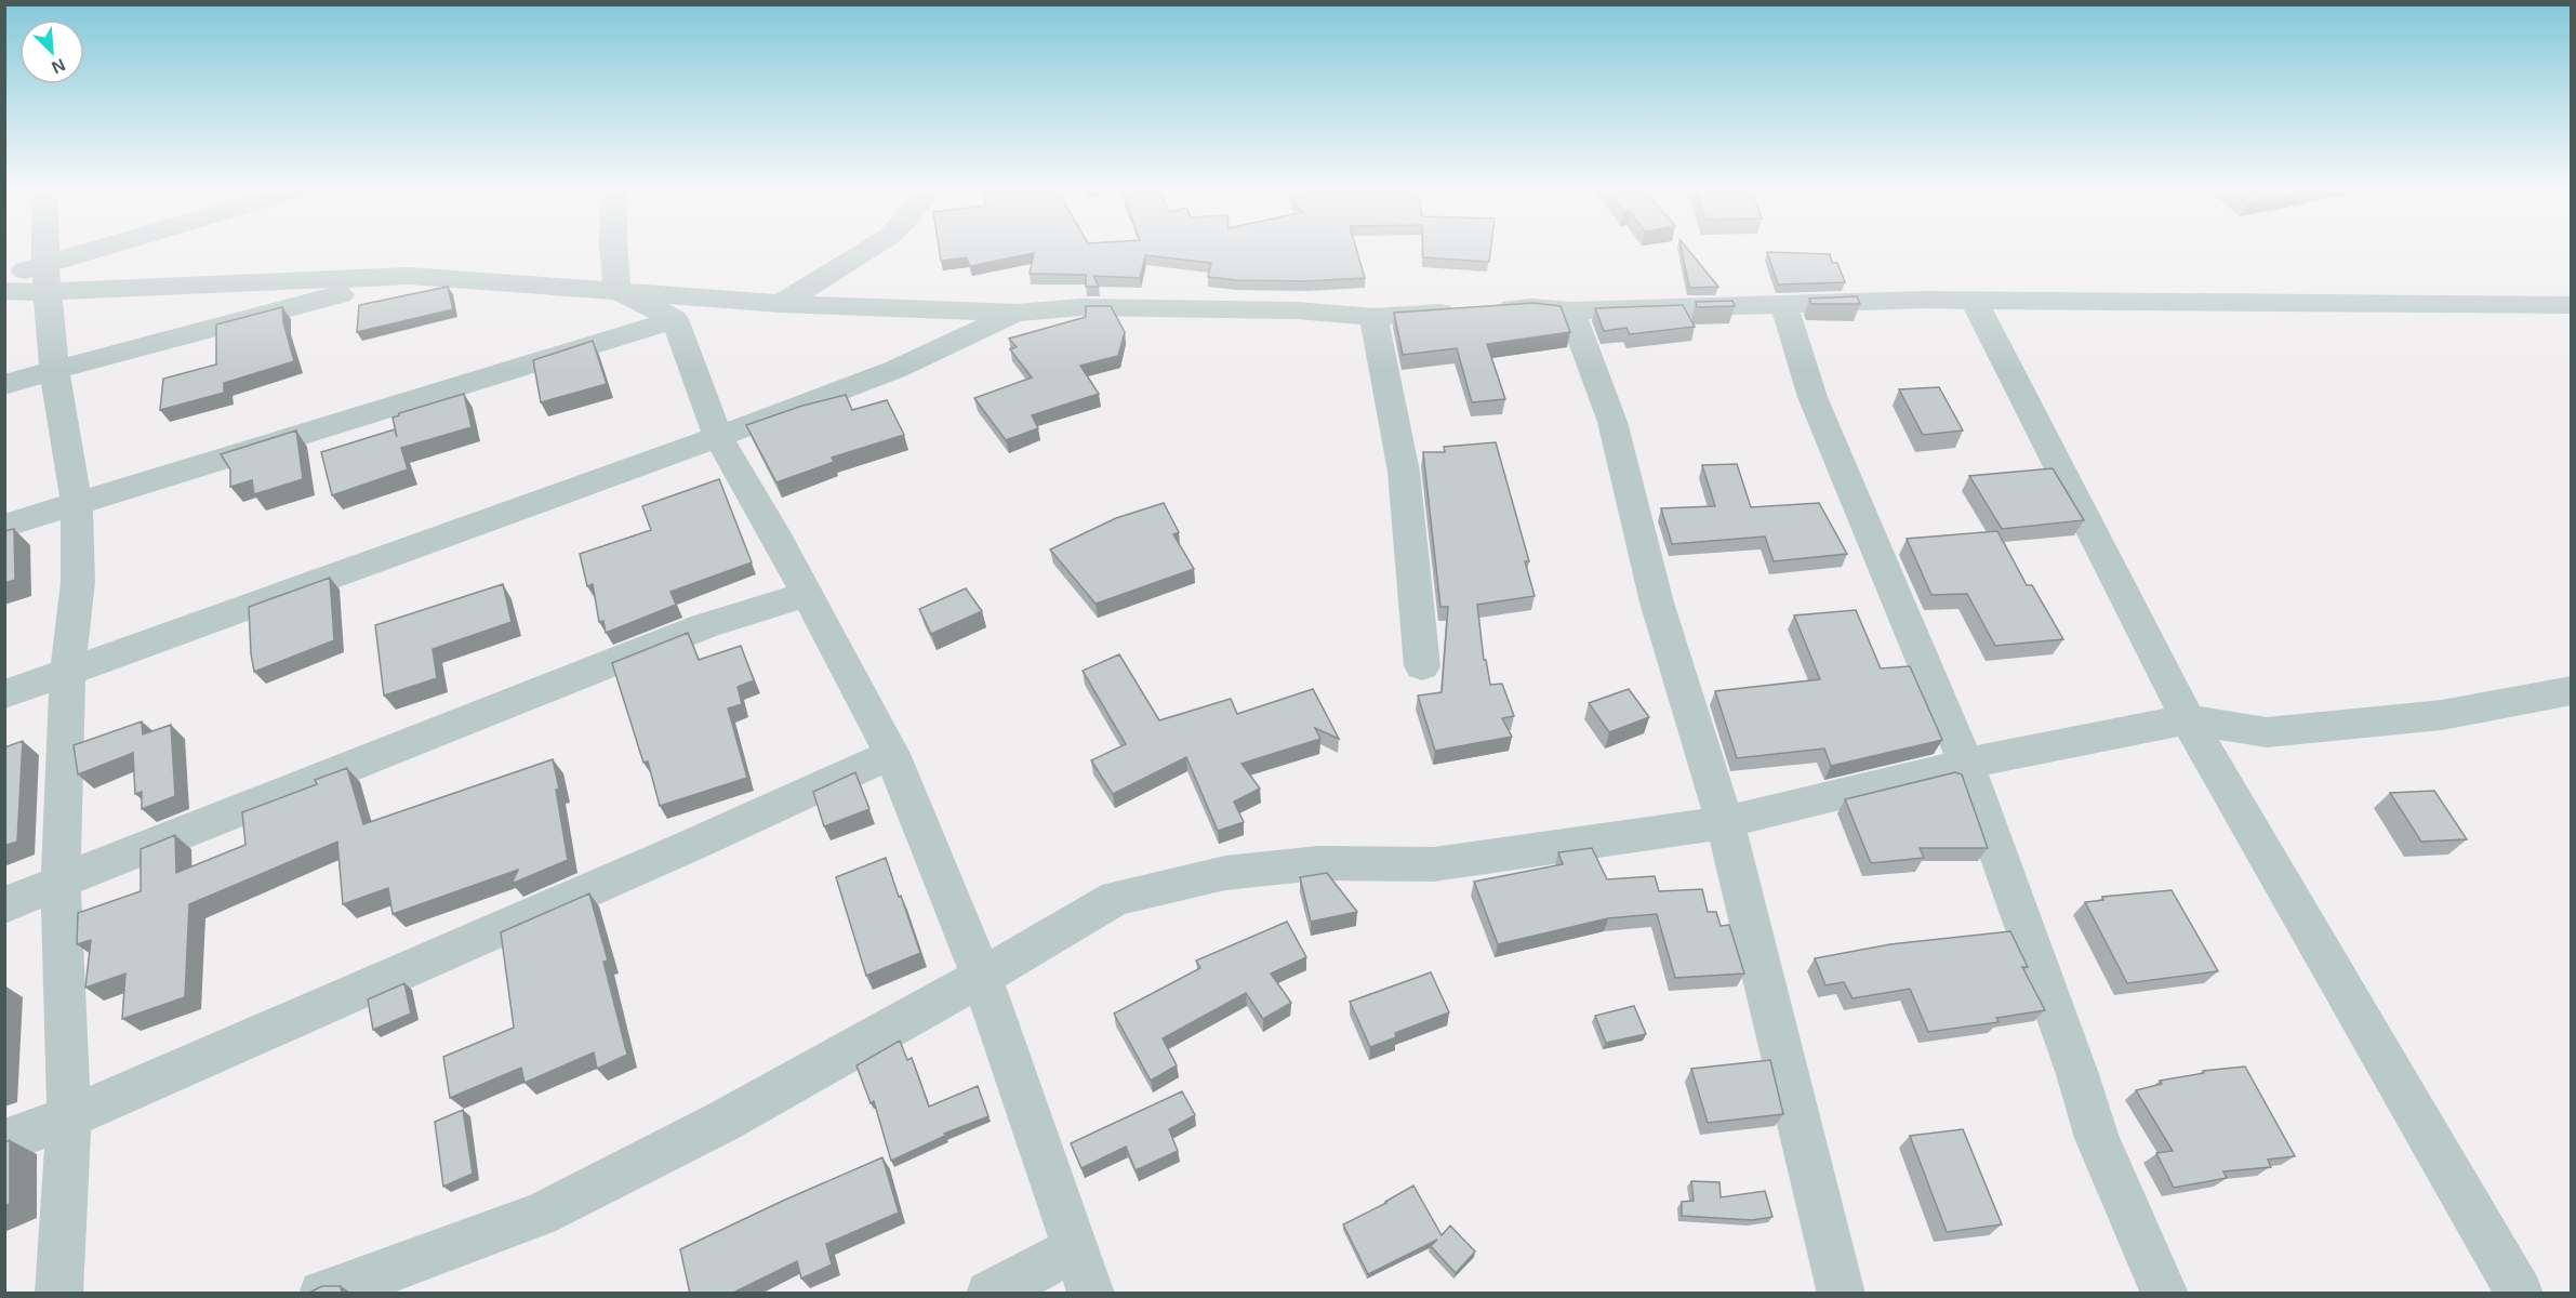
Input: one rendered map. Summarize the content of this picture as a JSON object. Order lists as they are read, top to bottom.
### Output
{
  "north": "bottom right"
}
